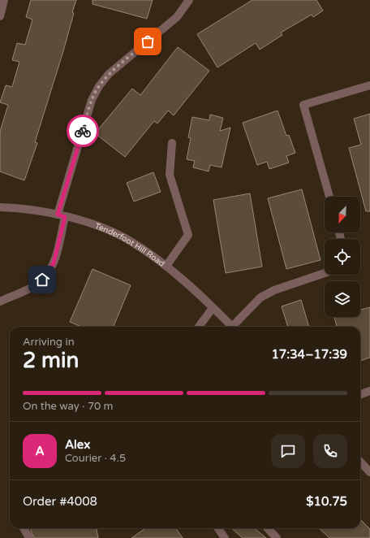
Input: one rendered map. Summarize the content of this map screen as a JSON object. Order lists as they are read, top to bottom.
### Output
{
  "streets": {
    "street": ["Tenderfoot Hill Road"]
  },
  "north": "bottom left",
  "page": {
    "heading": ["2 min", "Arriving in", "17:34–17:39"],
    "panel": [
      "Alex",
      "Courier · 4.5",
      "Order #4008",
      "$10.75"
    ],
    "bar": "On the way · 70 m",
    "round": "A"
  }
}
